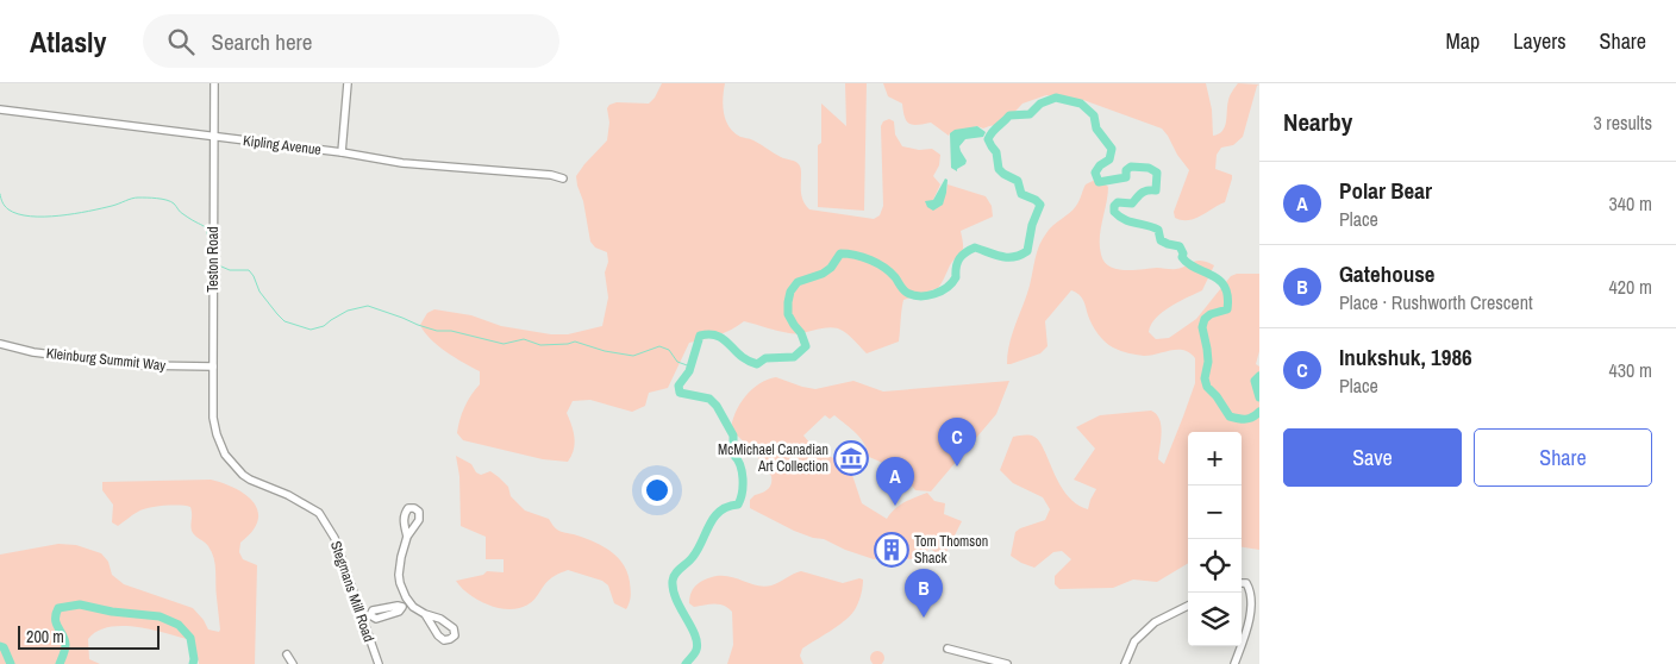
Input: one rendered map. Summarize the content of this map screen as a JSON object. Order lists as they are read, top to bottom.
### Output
{
  "streets": {
    "street": [
      "Kipling Avenue",
      "Teston Road",
      "Kleinburg Summit Way",
      "Stegmans Mill Road"
    ]
  },
  "crossings": [
    ["Kipling Avenue", "Teston Road"],
    ["Teston Road", "Kleinburg Summit Way"],
    ["Teston Road", "Stegmans Mill Road"]
  ],
  "places": {
    "museum": ["McMichael Canadian Art Collection"],
    "building": ["Tom Thomson Shack"]
  },
  "scale_bar": "200 m",
  "page": {
    "header": "Atlasly",
    "search": "Search here",
    "nav": ["Map", "Layers", "Share"],
    "heading": ["Nearby", "3 results"],
    "list": [
      {
        "mark": "A",
        "name": "Polar Bear",
        "note": "Place",
        "value": "340 m"
      },
      {
        "mark": "B",
        "name": "Gatehouse",
        "note": "Place · Rushworth Crescent",
        "value": "420 m"
      },
      {
        "mark": "C",
        "name": "Inukshuk, 1986",
        "note": "Place",
        "value": "430 m"
      }
    ],
    "buttons": ["Save", "Share"],
    "pins": ["C", "A", "B"],
    "map_buttons": ["+", "−"],
    "scale": "200 m"
  }
}
